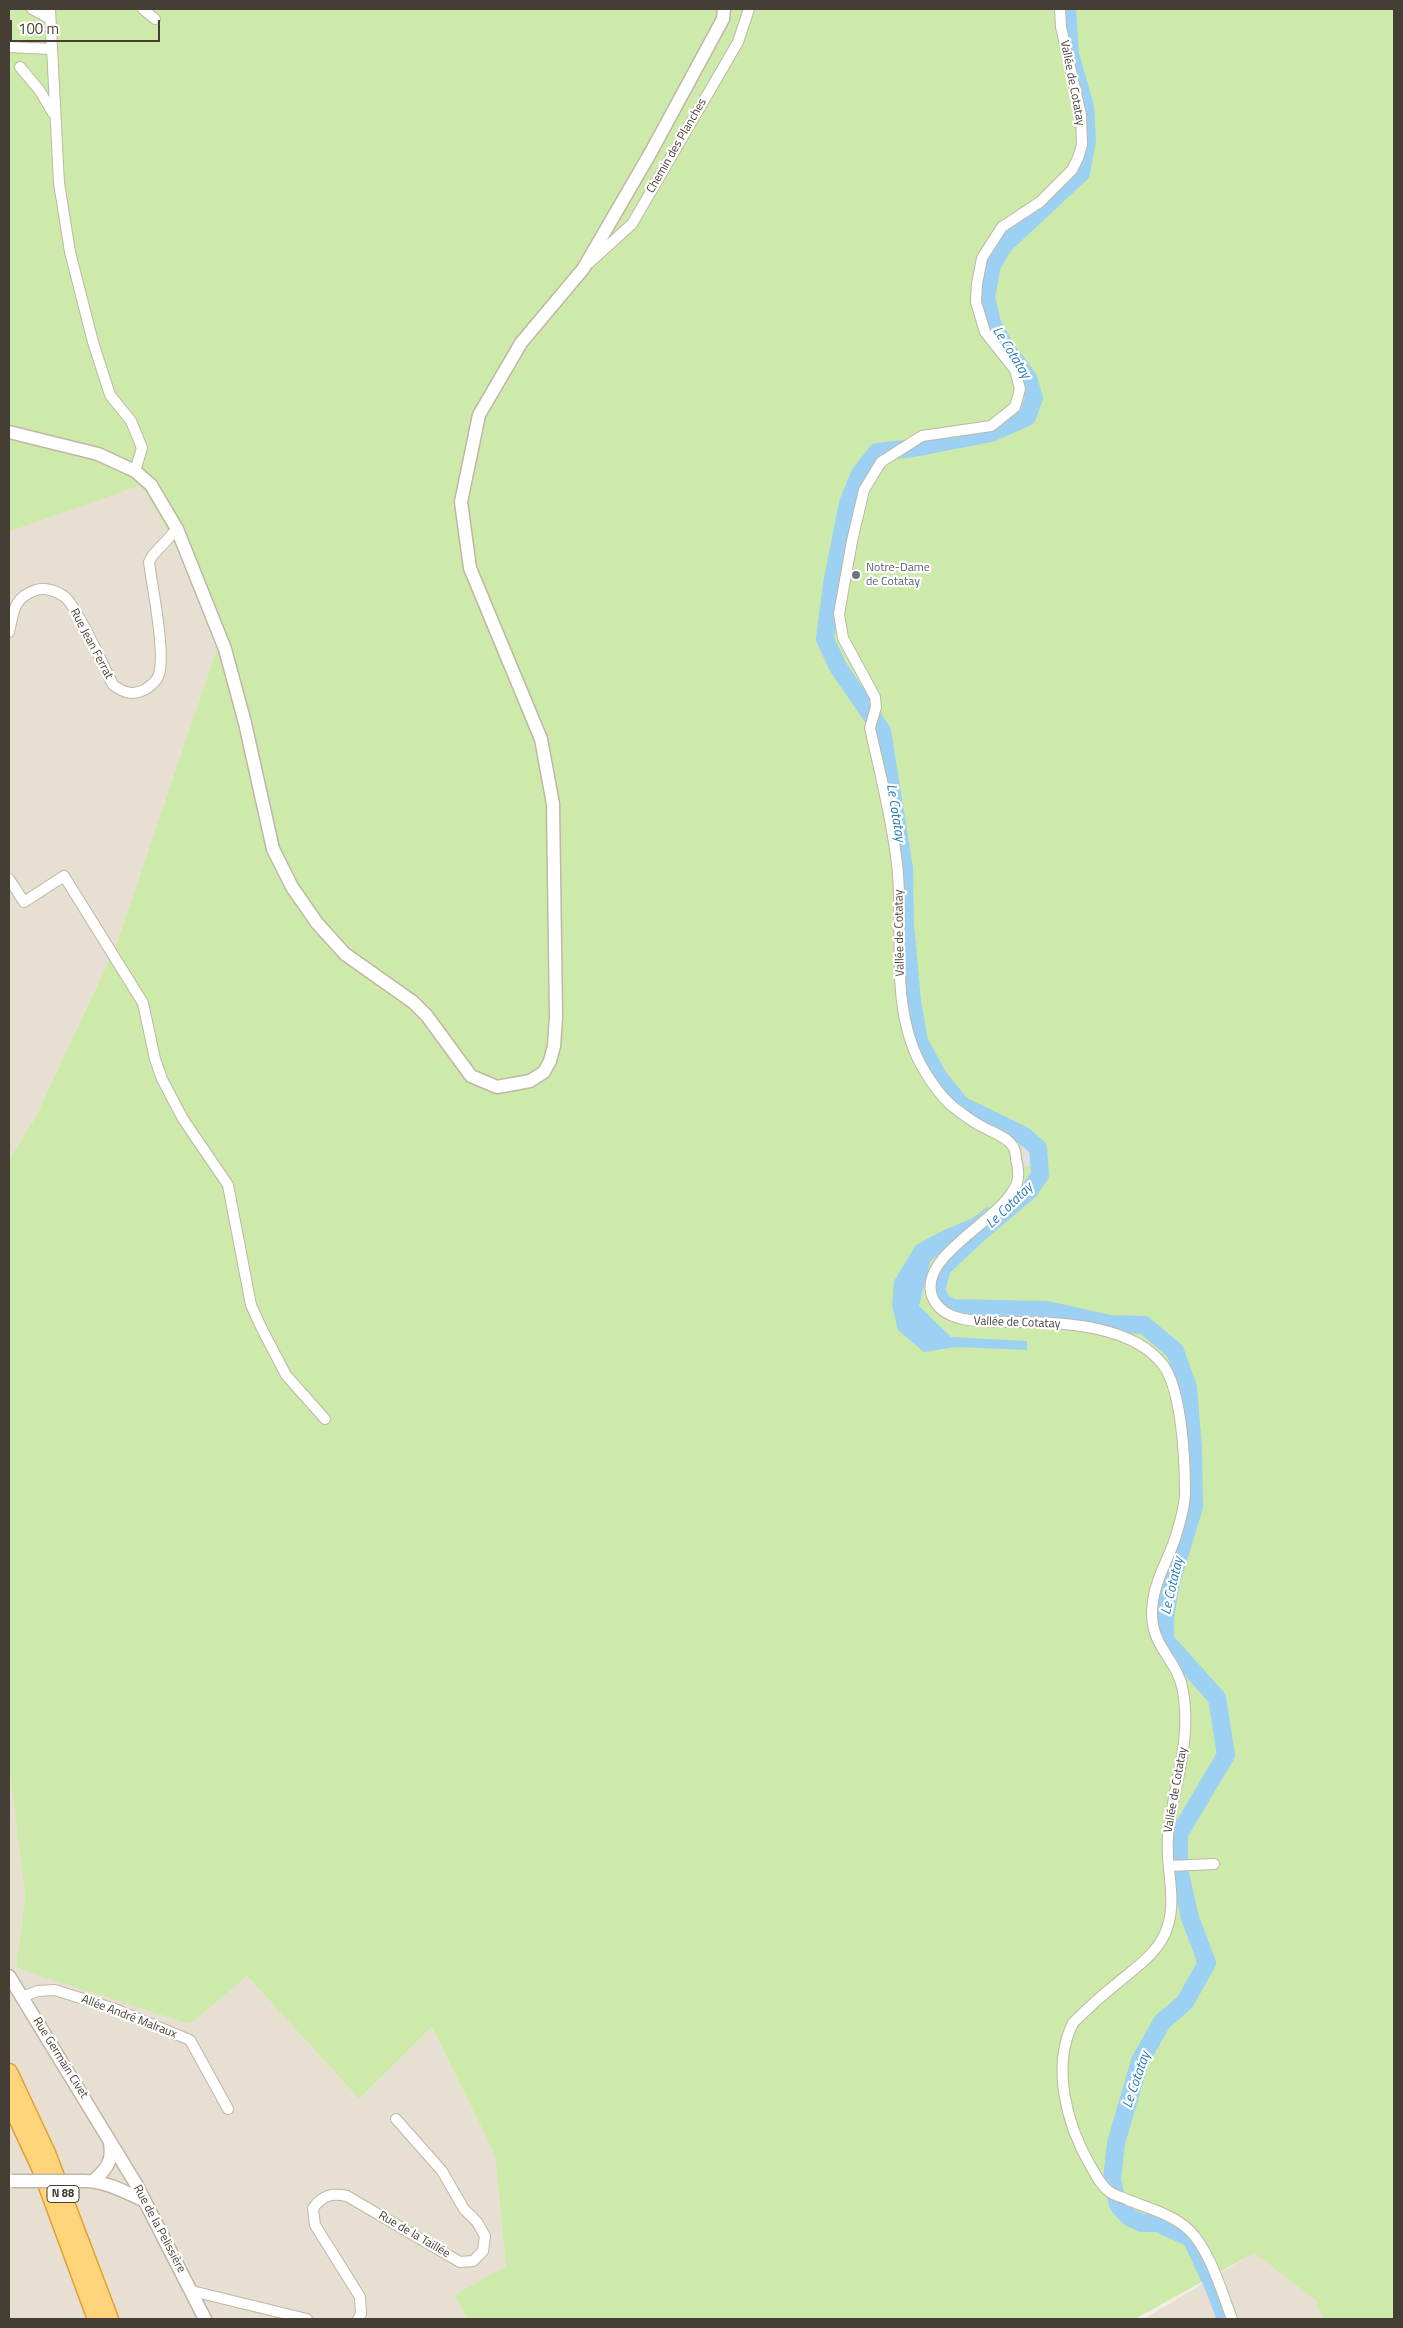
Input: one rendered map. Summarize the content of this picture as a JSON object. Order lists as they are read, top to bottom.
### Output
{
  "streets": {
    "highway": ["N 88"],
    "street": [
      "Vallée de Cotatay",
      "Chemin des Planches",
      "Rue Jean Ferrat",
      "Allée André Malraux",
      "Rue Germain Civet",
      "Rue de la Pelissière",
      "Rue de la Taillée"
    ]
  },
  "crossings": [
    ["Allée André Malraux", "Rue Germain Civet"],
    ["Rue Germain Civet", "Rue de la Pelissière"]
  ],
  "water": ["Le Cotatay"],
  "places": ["Notre-Dame de Cotatay"],
  "scale_bar": "100 m"
}
